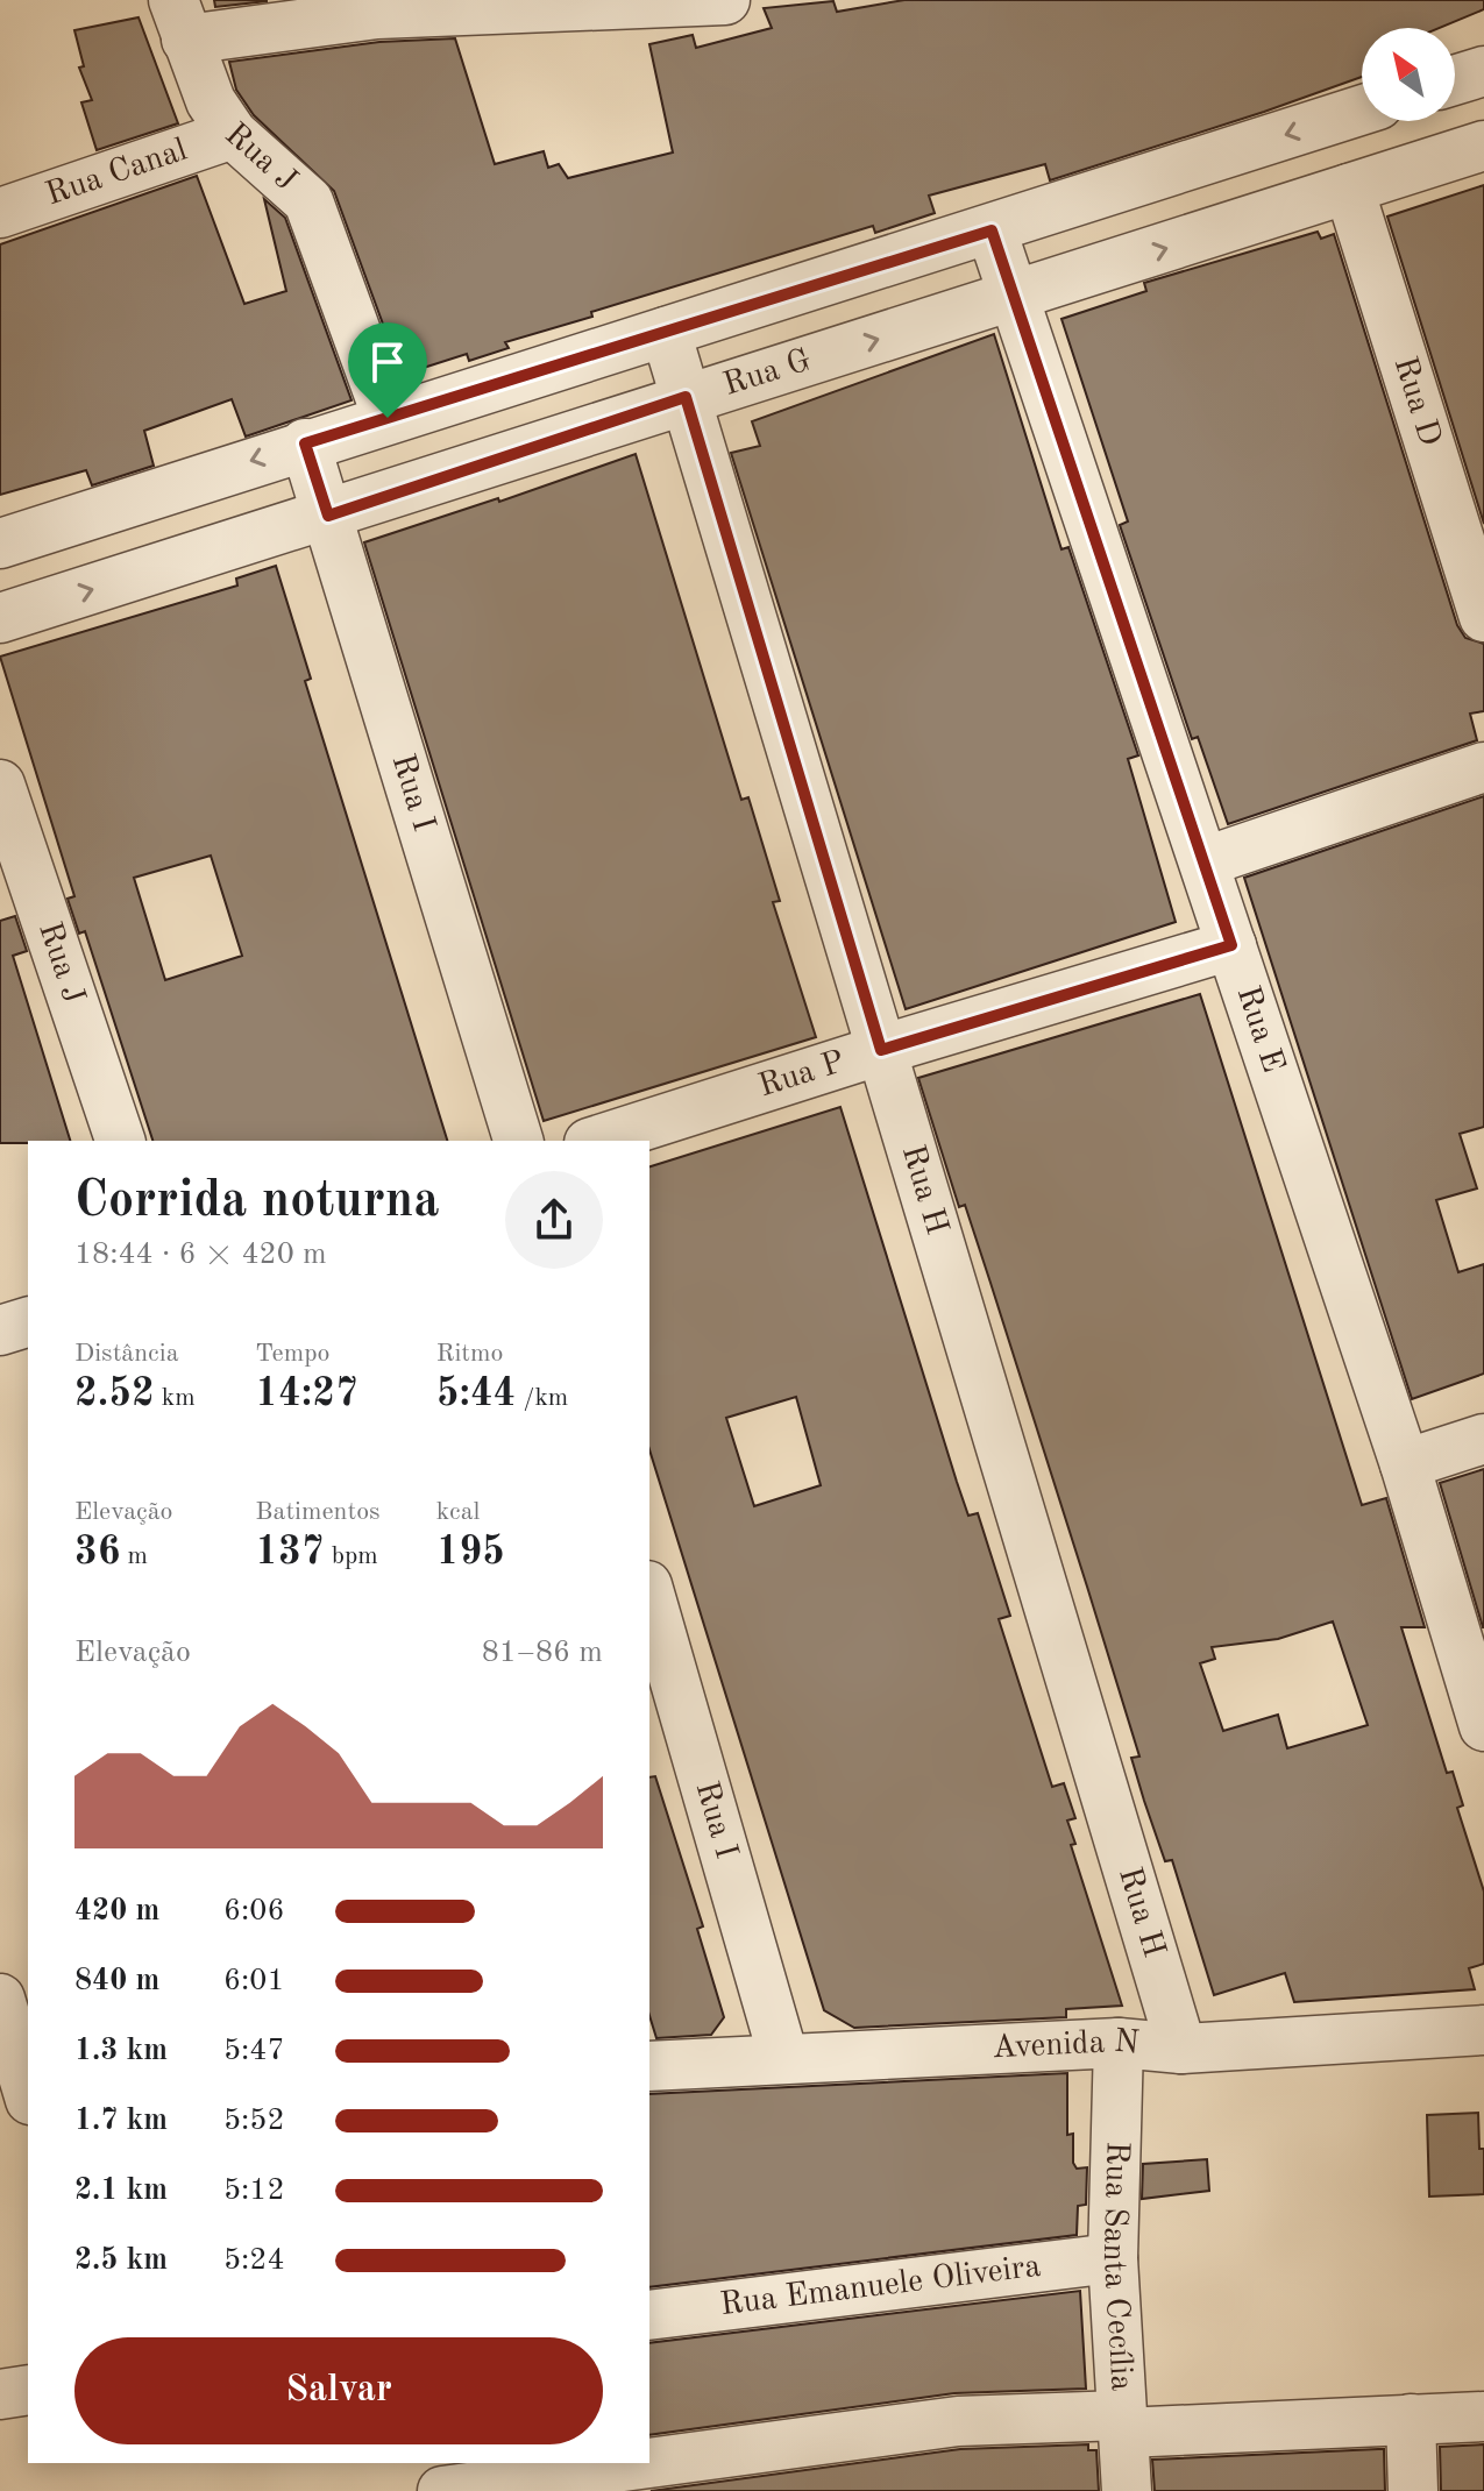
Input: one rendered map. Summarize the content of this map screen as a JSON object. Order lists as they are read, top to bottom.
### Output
{
  "streets": {
    "street": [
      "Rua J",
      "Rua Canal",
      "Rua G",
      "Rua D",
      "Rua I",
      "Rua E",
      "Rua P",
      "Rua H",
      "Avenida N",
      "Rua Santa Cecília",
      "Rua Emanuele Oliveira"
    ]
  },
  "crossings": [
    ["Rua J", "Rua Canal"],
    ["Rua G", "Rua D"],
    ["Rua G", "Rua I"],
    ["Rua G", "Rua E"],
    ["Rua G", "Rua H"],
    ["Rua I", "Avenida N"],
    ["Rua E", "Rua P"],
    ["Rua P", "Rua H"],
    ["Rua H", "Avenida N"],
    ["Avenida N", "Rua Santa Cecília"],
    ["Rua Santa Cecília", "Rua Emanuele Oliveira"]
  ],
  "north": "top left",
  "page": {
    "heading": ["Corrida noturna", "18:44 · 6 × 420 m"],
    "stats": [
      ["Distância", "2.52 km"],
      ["Tempo", "14:27"],
      ["Ritmo", "5:44 /km"],
      ["Elevação", "36 m"],
      ["Batimentos", "137 bpm"],
      ["kcal", "195"]
    ],
    "chart": ["Elevação", "81–86 m"],
    "list": [
      {
        "name": "420 m",
        "note": "6:06"
      },
      {
        "name": "840 m",
        "note": "6:01"
      },
      {
        "name": "1.3 km",
        "note": "5:47"
      },
      {
        "name": "1.7 km",
        "note": "5:52"
      },
      {
        "name": "2.1 km",
        "note": "5:12"
      },
      {
        "name": "2.5 km",
        "note": "5:24"
      }
    ],
    "buttons": "Salvar"
  }
}
